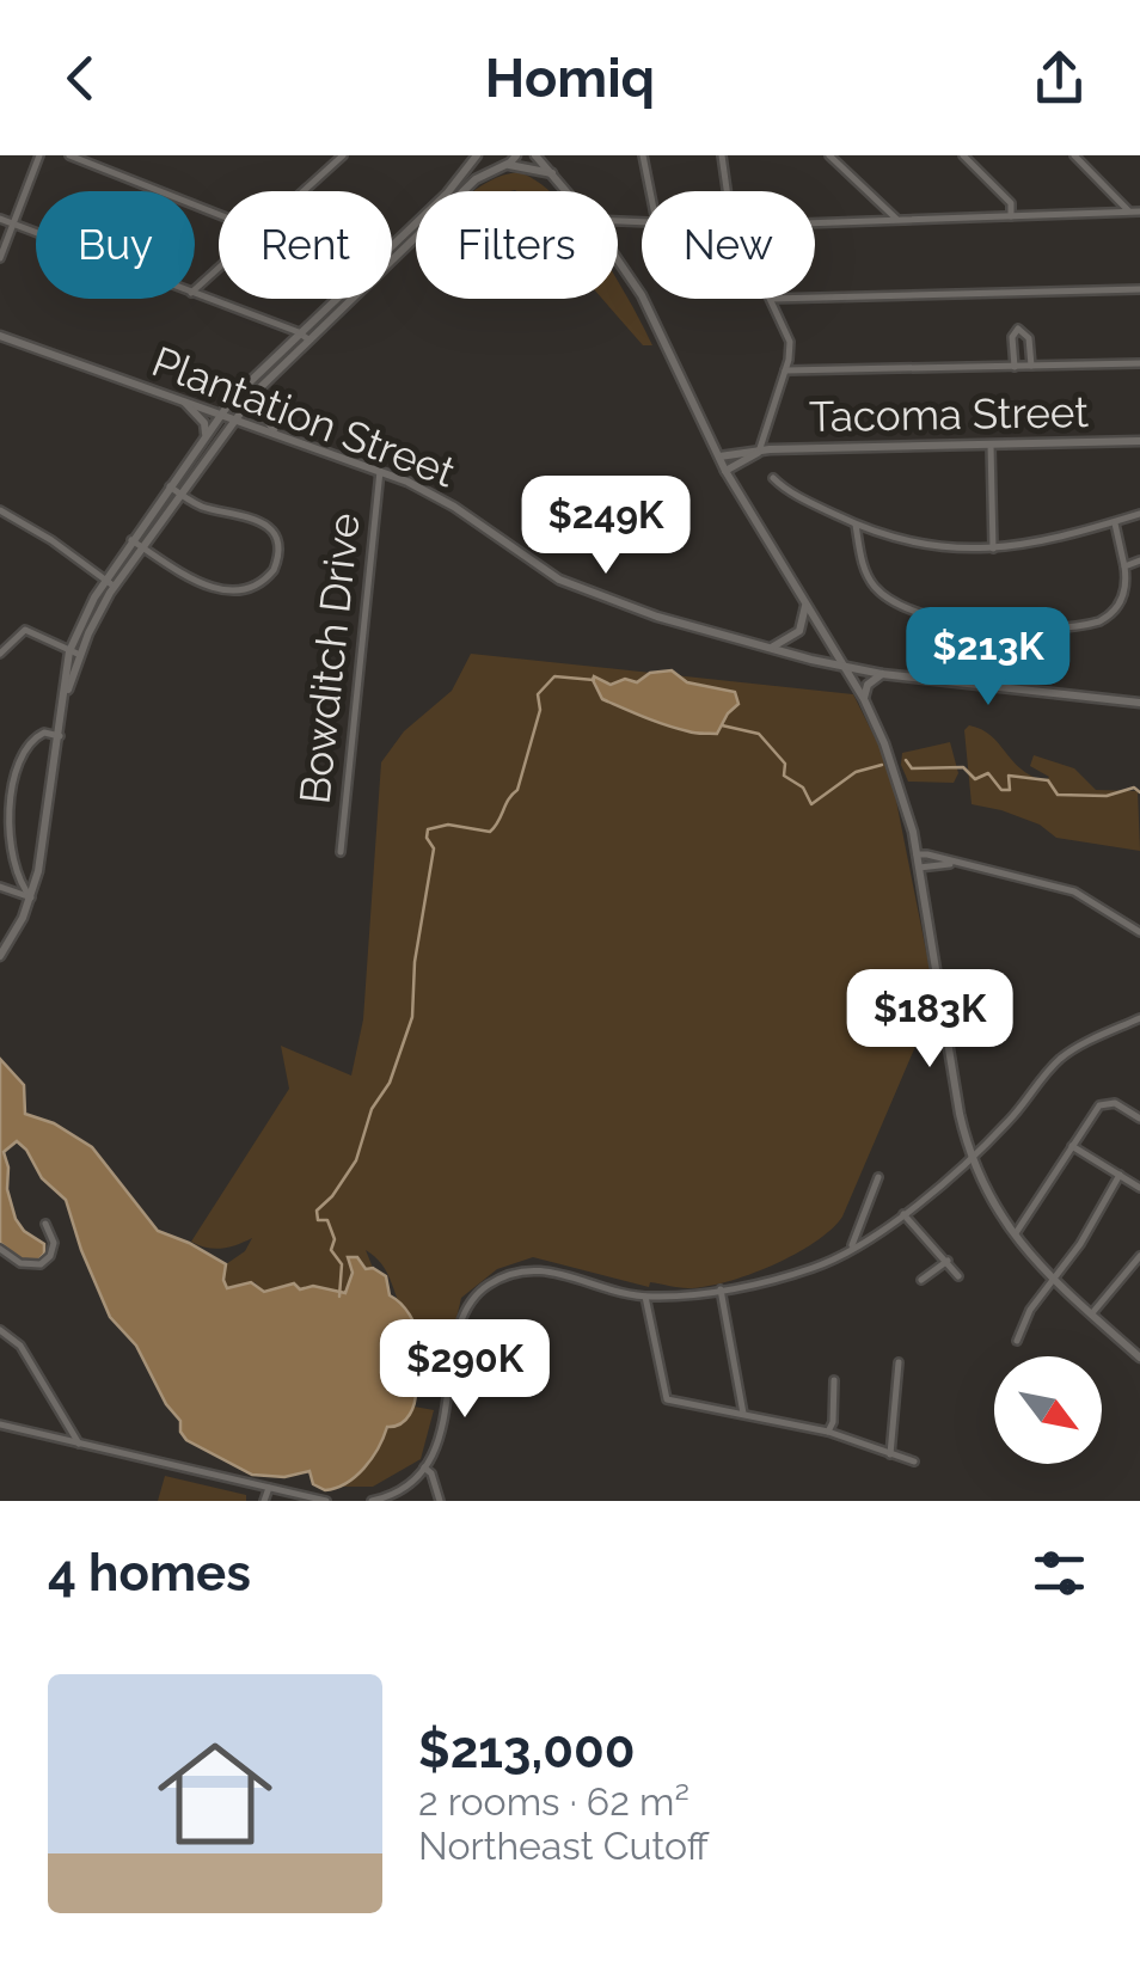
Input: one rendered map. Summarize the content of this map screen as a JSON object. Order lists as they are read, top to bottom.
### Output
{
  "streets": {
    "main road": ["Tacoma Street", "Plantation Street"],
    "street": ["Bowditch Drive"]
  },
  "crossings": [
    ["Plantation Street", "Bowditch Drive"]
  ],
  "north": "bottom right",
  "page": {
    "header": "Homiq",
    "chip": [
      "Buy",
      "Rent",
      "Filters",
      "New"
    ],
    "price": [
      "$249K",
      "$213K",
      "$183K",
      "$290K"
    ],
    "heading": "4 homes",
    "list": [
      {
        "name": "$213,000",
        "note": "2 rooms · 62 m² · Northeast Cutoff"
      }
    ]
  }
}
